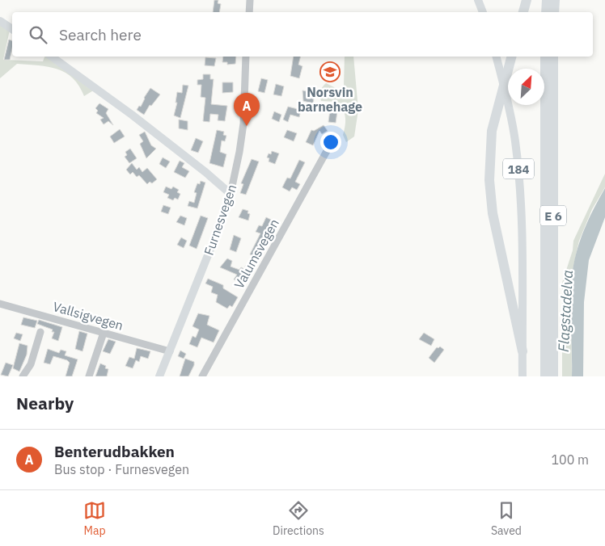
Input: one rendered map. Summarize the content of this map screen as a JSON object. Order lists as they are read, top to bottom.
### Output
{
  "streets": {
    "highway": ["E 6"],
    "main road": ["184", "Furnesvegen"],
    "street": ["Valumsvegen", "Vallsigvegen"]
  },
  "crossings": [
    ["Furnesvegen", "Vallsigvegen"]
  ],
  "water": ["Flagstadelva"],
  "places": {
    "school or university": ["Norsvin barnehage"]
  },
  "north": "top right",
  "page": {
    "search": "Search here",
    "pins": "A",
    "heading": "Nearby",
    "list": [
      {
        "mark": "A",
        "name": "Benterudbakken",
        "note": "Bus stop · Furnesvegen",
        "value": "100 m"
      }
    ],
    "nav": ["Map", "Directions", "Saved"]
  }
}
